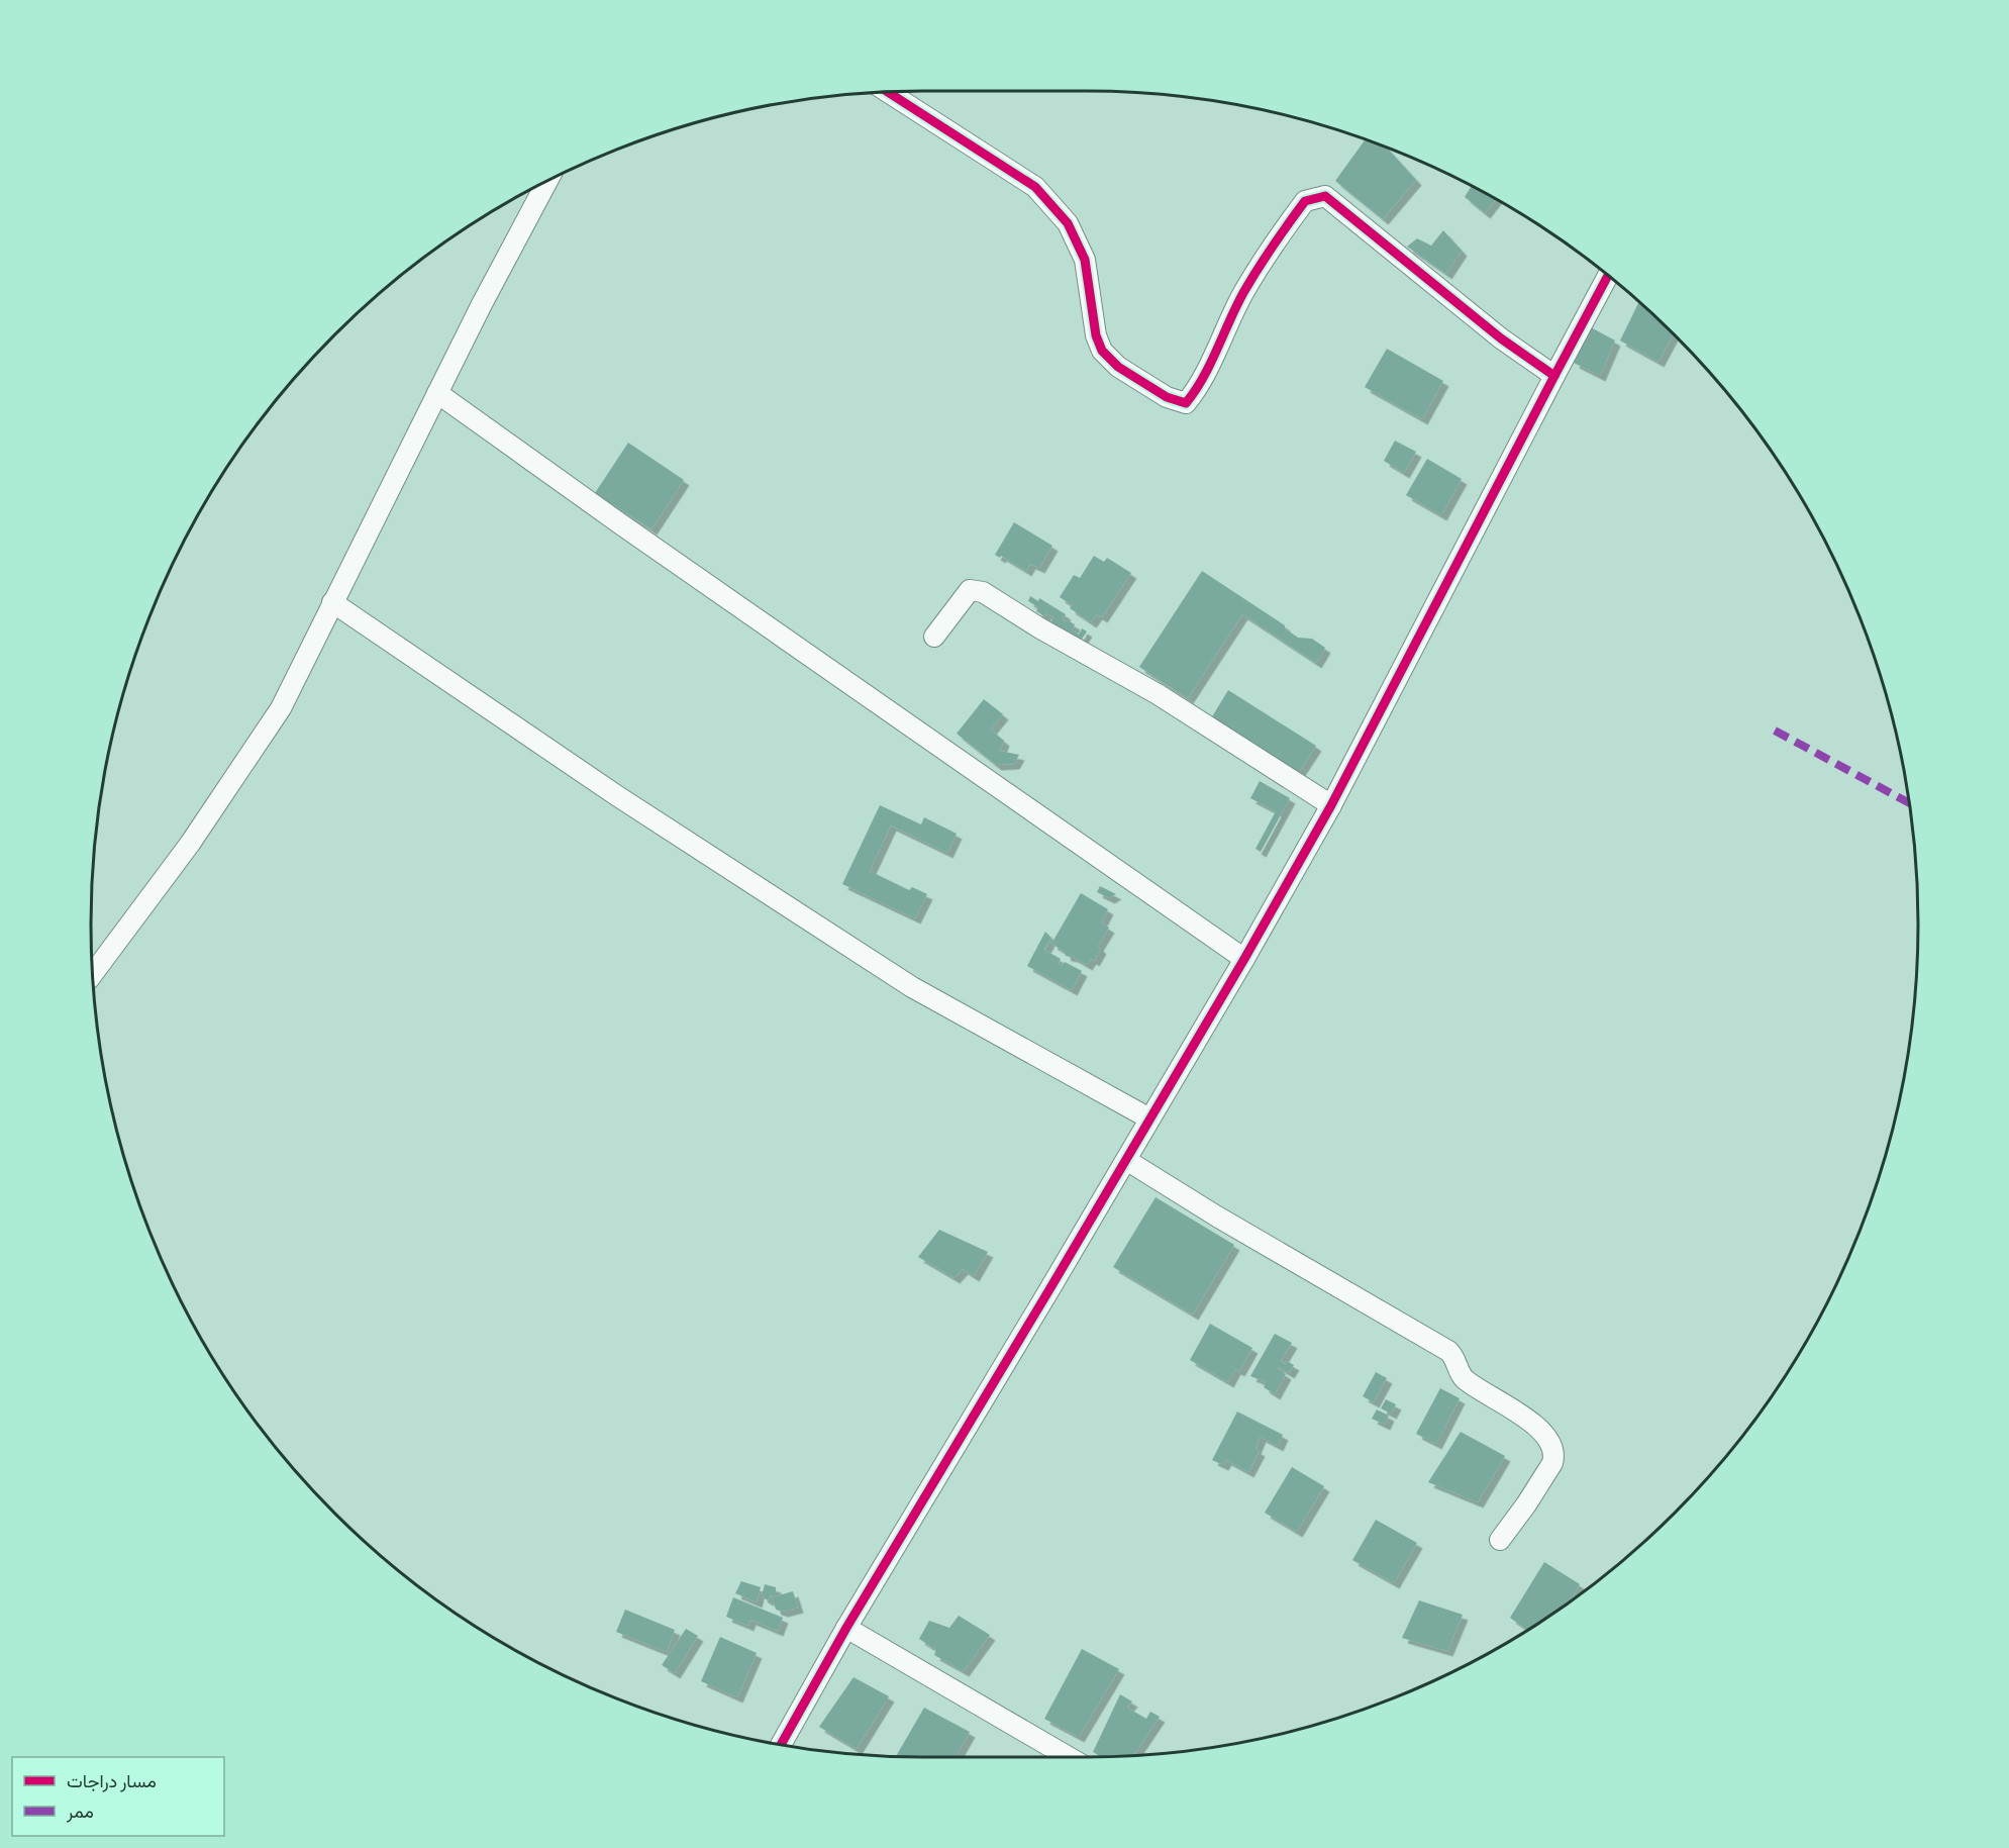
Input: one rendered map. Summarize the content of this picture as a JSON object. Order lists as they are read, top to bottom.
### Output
{
  "legend": ["مسار دراجات", "ممر"]
}
